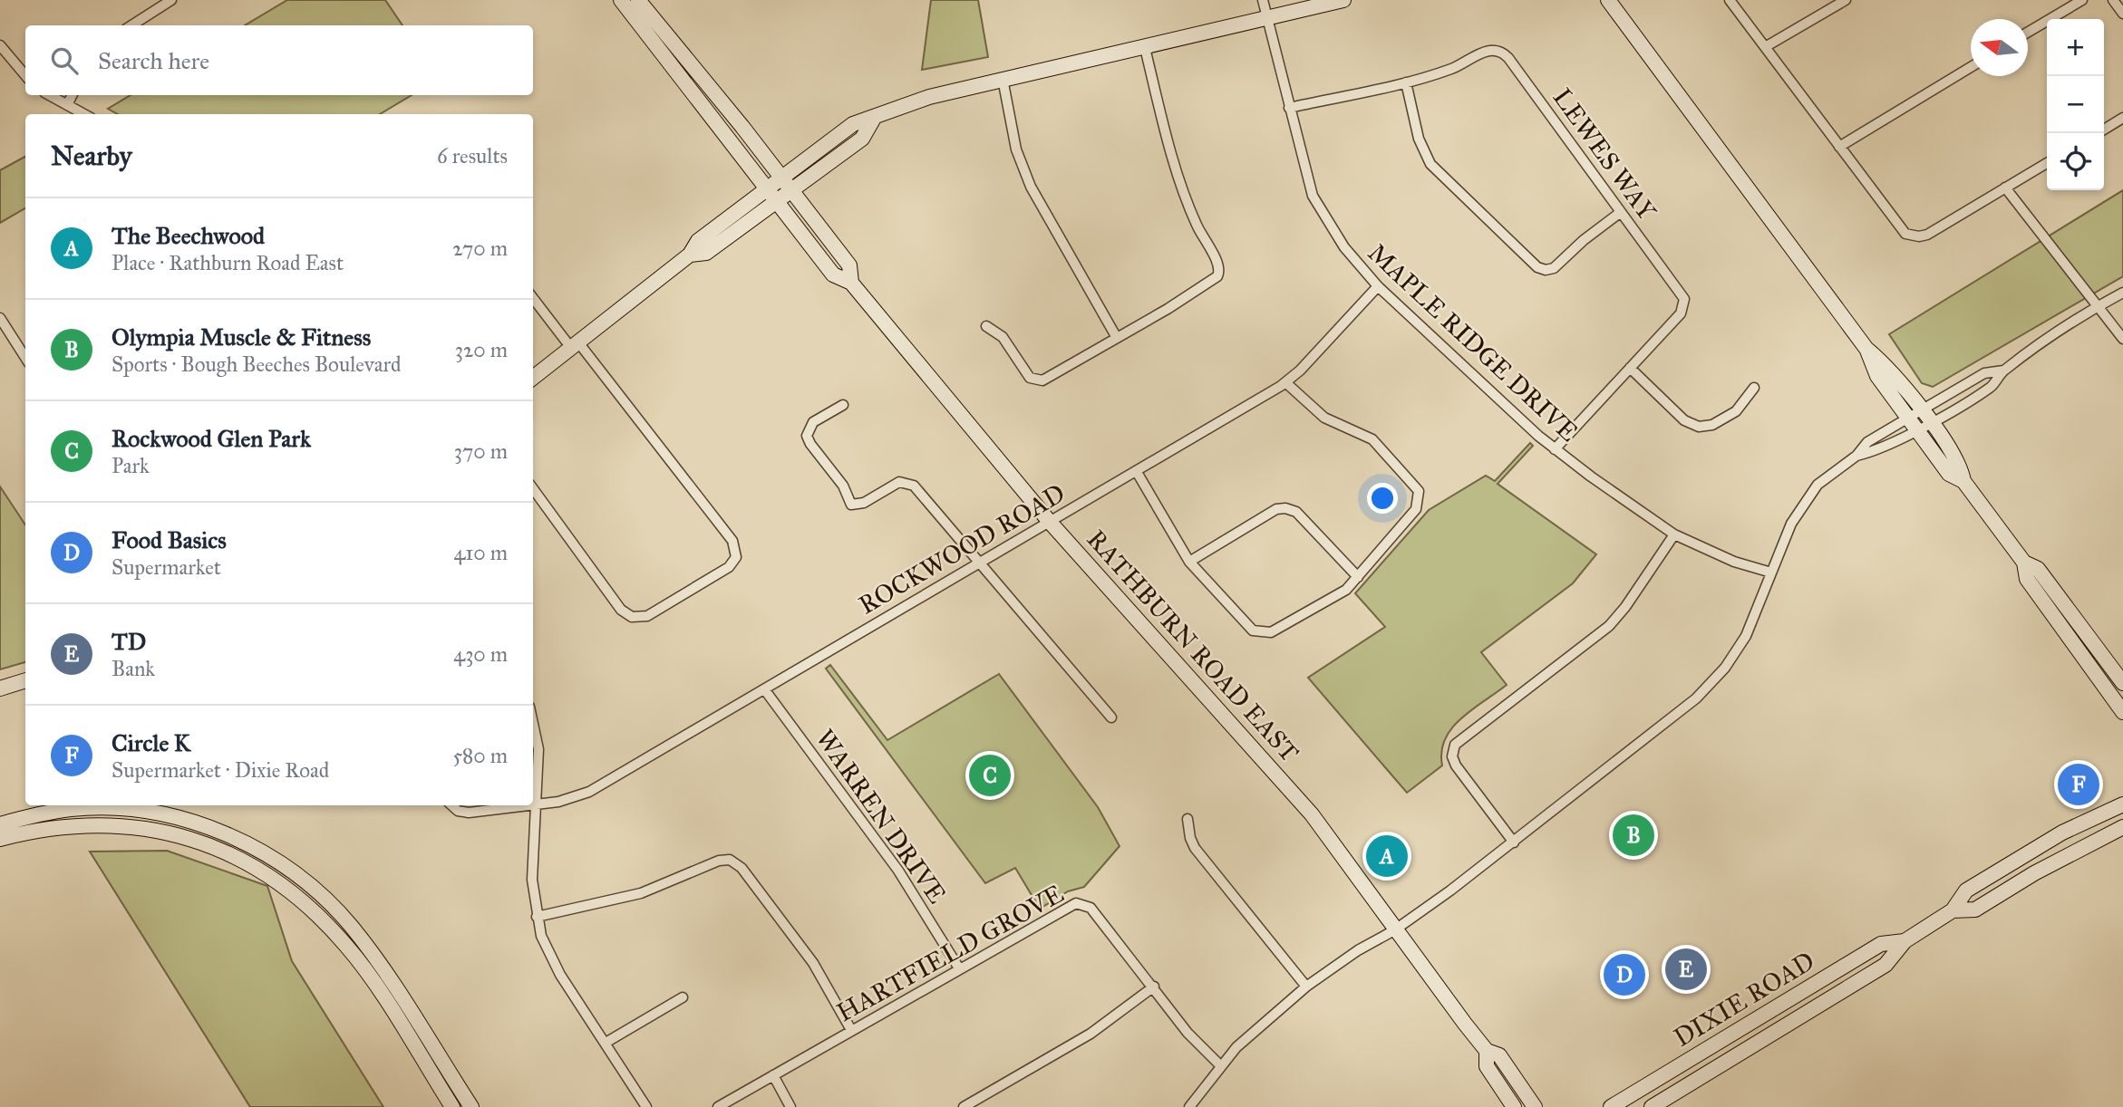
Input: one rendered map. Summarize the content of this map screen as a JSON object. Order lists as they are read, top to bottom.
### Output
{
  "streets": {
    "main road": ["RATHBURN ROAD EAST", "DIXIE ROAD"],
    "street": [
      "LEWES WAY",
      "MAPLE RIDGE DRIVE",
      "ROCKWOOD ROAD",
      "WARREN DRIVE",
      "HARTFIELD GROVE"
    ]
  },
  "crossings": [
    ["LEWES WAY", "MAPLE RIDGE DRIVE"],
    ["MAPLE RIDGE DRIVE", "ROCKWOOD ROAD"],
    ["ROCKWOOD ROAD", "RATHBURN ROAD EAST"],
    ["ROCKWOOD ROAD", "WARREN DRIVE"],
    ["WARREN DRIVE", "HARTFIELD GROVE"]
  ],
  "north": "left",
  "page": {
    "map_buttons": ["+", "−"],
    "search": "Search here",
    "heading": ["Nearby", "6 results"],
    "list": [
      {
        "mark": "A",
        "name": "The Beechwood",
        "note": "Place · Rathburn Road East",
        "value": "270 m"
      },
      {
        "mark": "B",
        "name": "Olympia Muscle & Fitness",
        "note": "Sports · Bough Beeches Boulevard",
        "value": "320 m"
      },
      {
        "mark": "C",
        "name": "Rockwood Glen Park",
        "note": "Park",
        "value": "370 m"
      },
      {
        "mark": "D",
        "name": "Food Basics",
        "note": "Supermarket",
        "value": "410 m"
      },
      {
        "mark": "E",
        "name": "TD",
        "note": "Bank",
        "value": "430 m"
      },
      {
        "mark": "F",
        "name": "Circle K",
        "note": "Supermarket · Dixie Road",
        "value": "580 m"
      }
    ],
    "pins": [
      "C",
      "F",
      "B",
      "A",
      "E",
      "D"
    ]
  }
}
